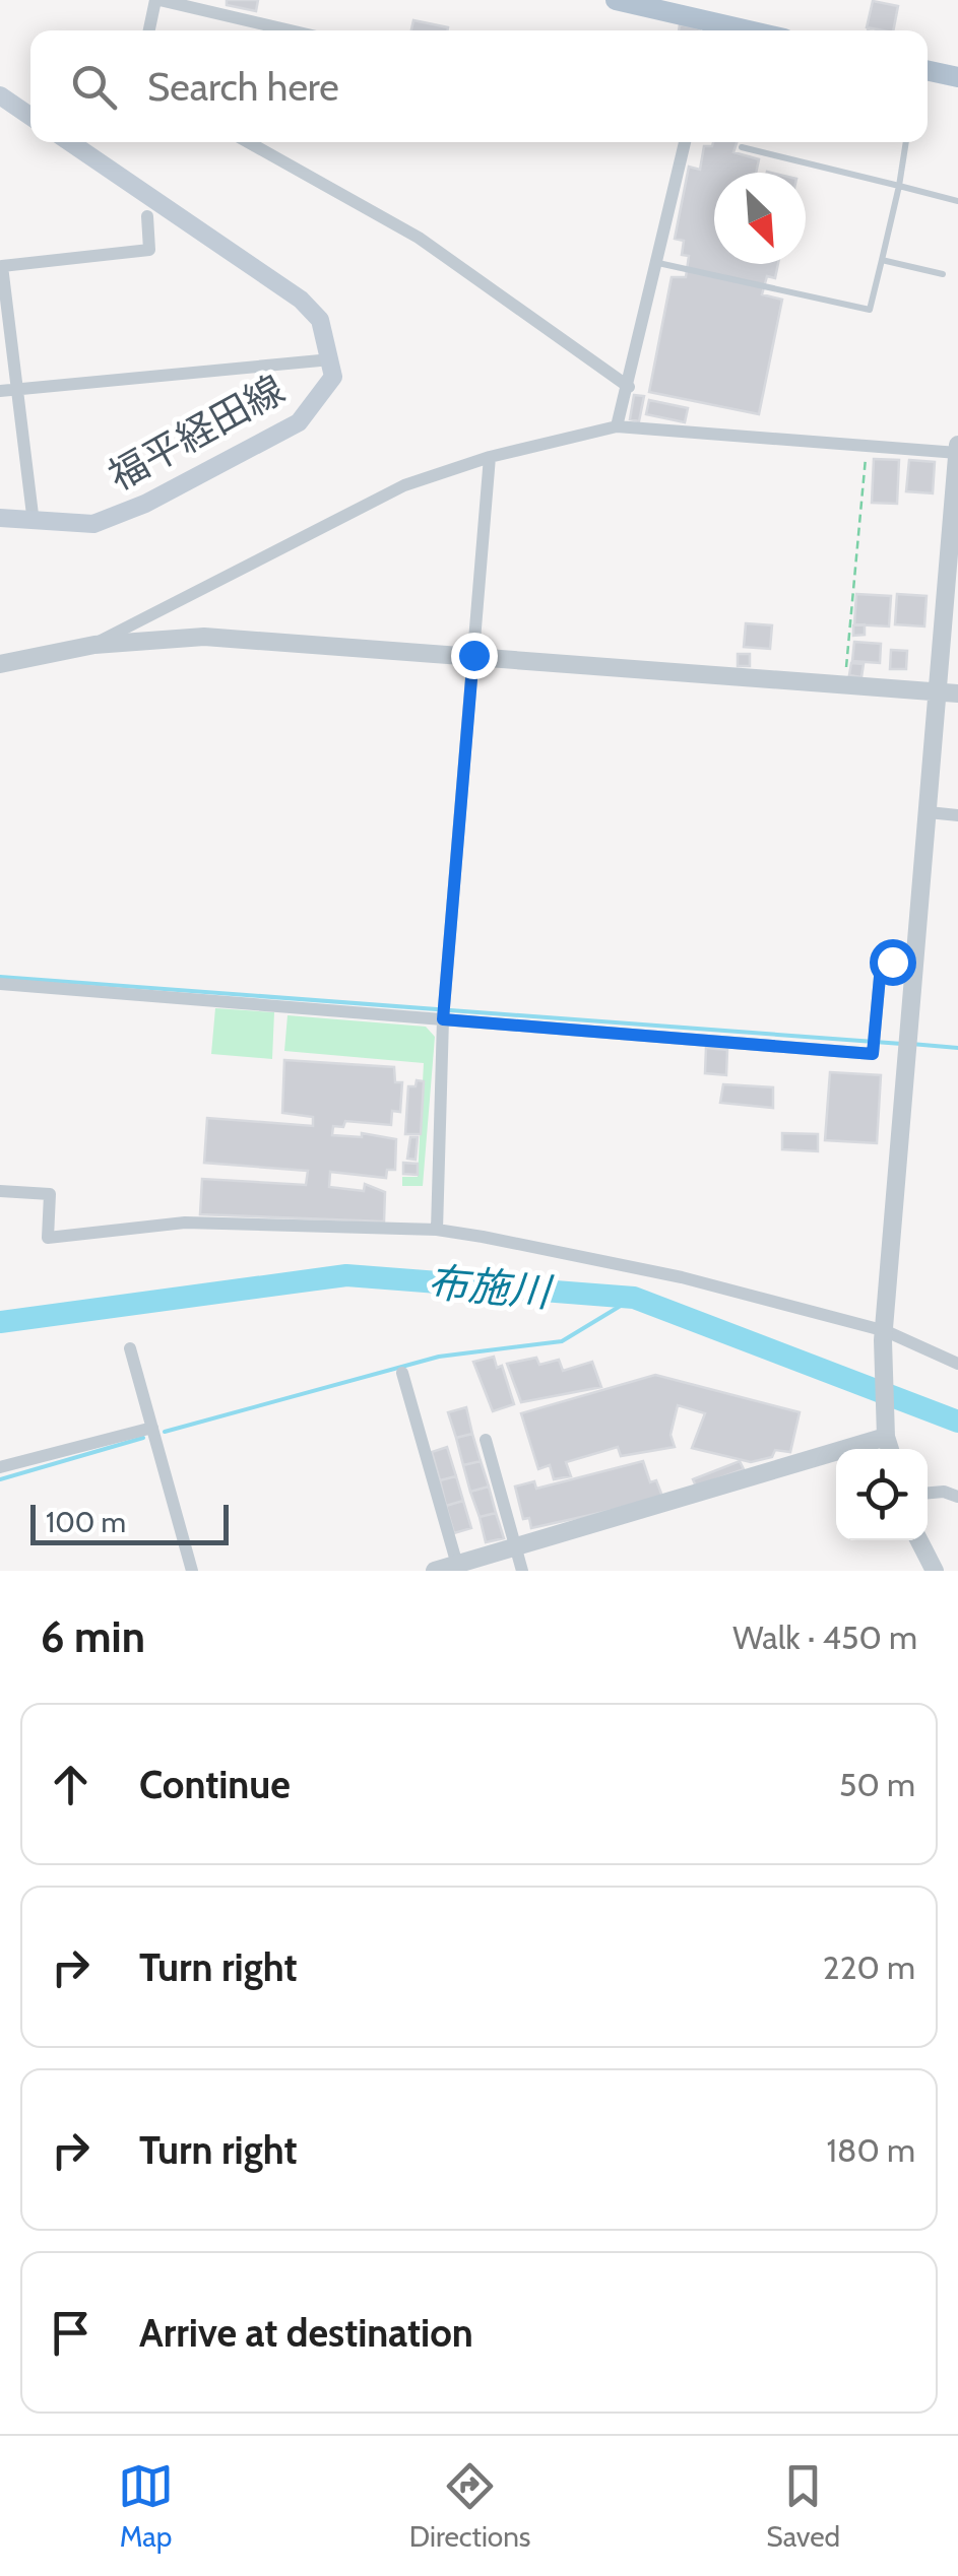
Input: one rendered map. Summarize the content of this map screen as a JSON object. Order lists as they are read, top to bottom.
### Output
{
  "streets": {
    "main road": ["福平経田線"]
  },
  "water": ["布施川"],
  "scale_bar": "100 m",
  "north": "bottom right",
  "page": {
    "search": "Search here",
    "scale": "100 m",
    "heading": ["6 min", "Walk · 450 m"],
    "list": [
      ["Continue", "50 m"],
      ["Turn right", "220 m"],
      ["Turn right", "180 m"],
      "Arrive at destination"
    ],
    "nav": ["Map", "Directions", "Saved"]
  }
}
